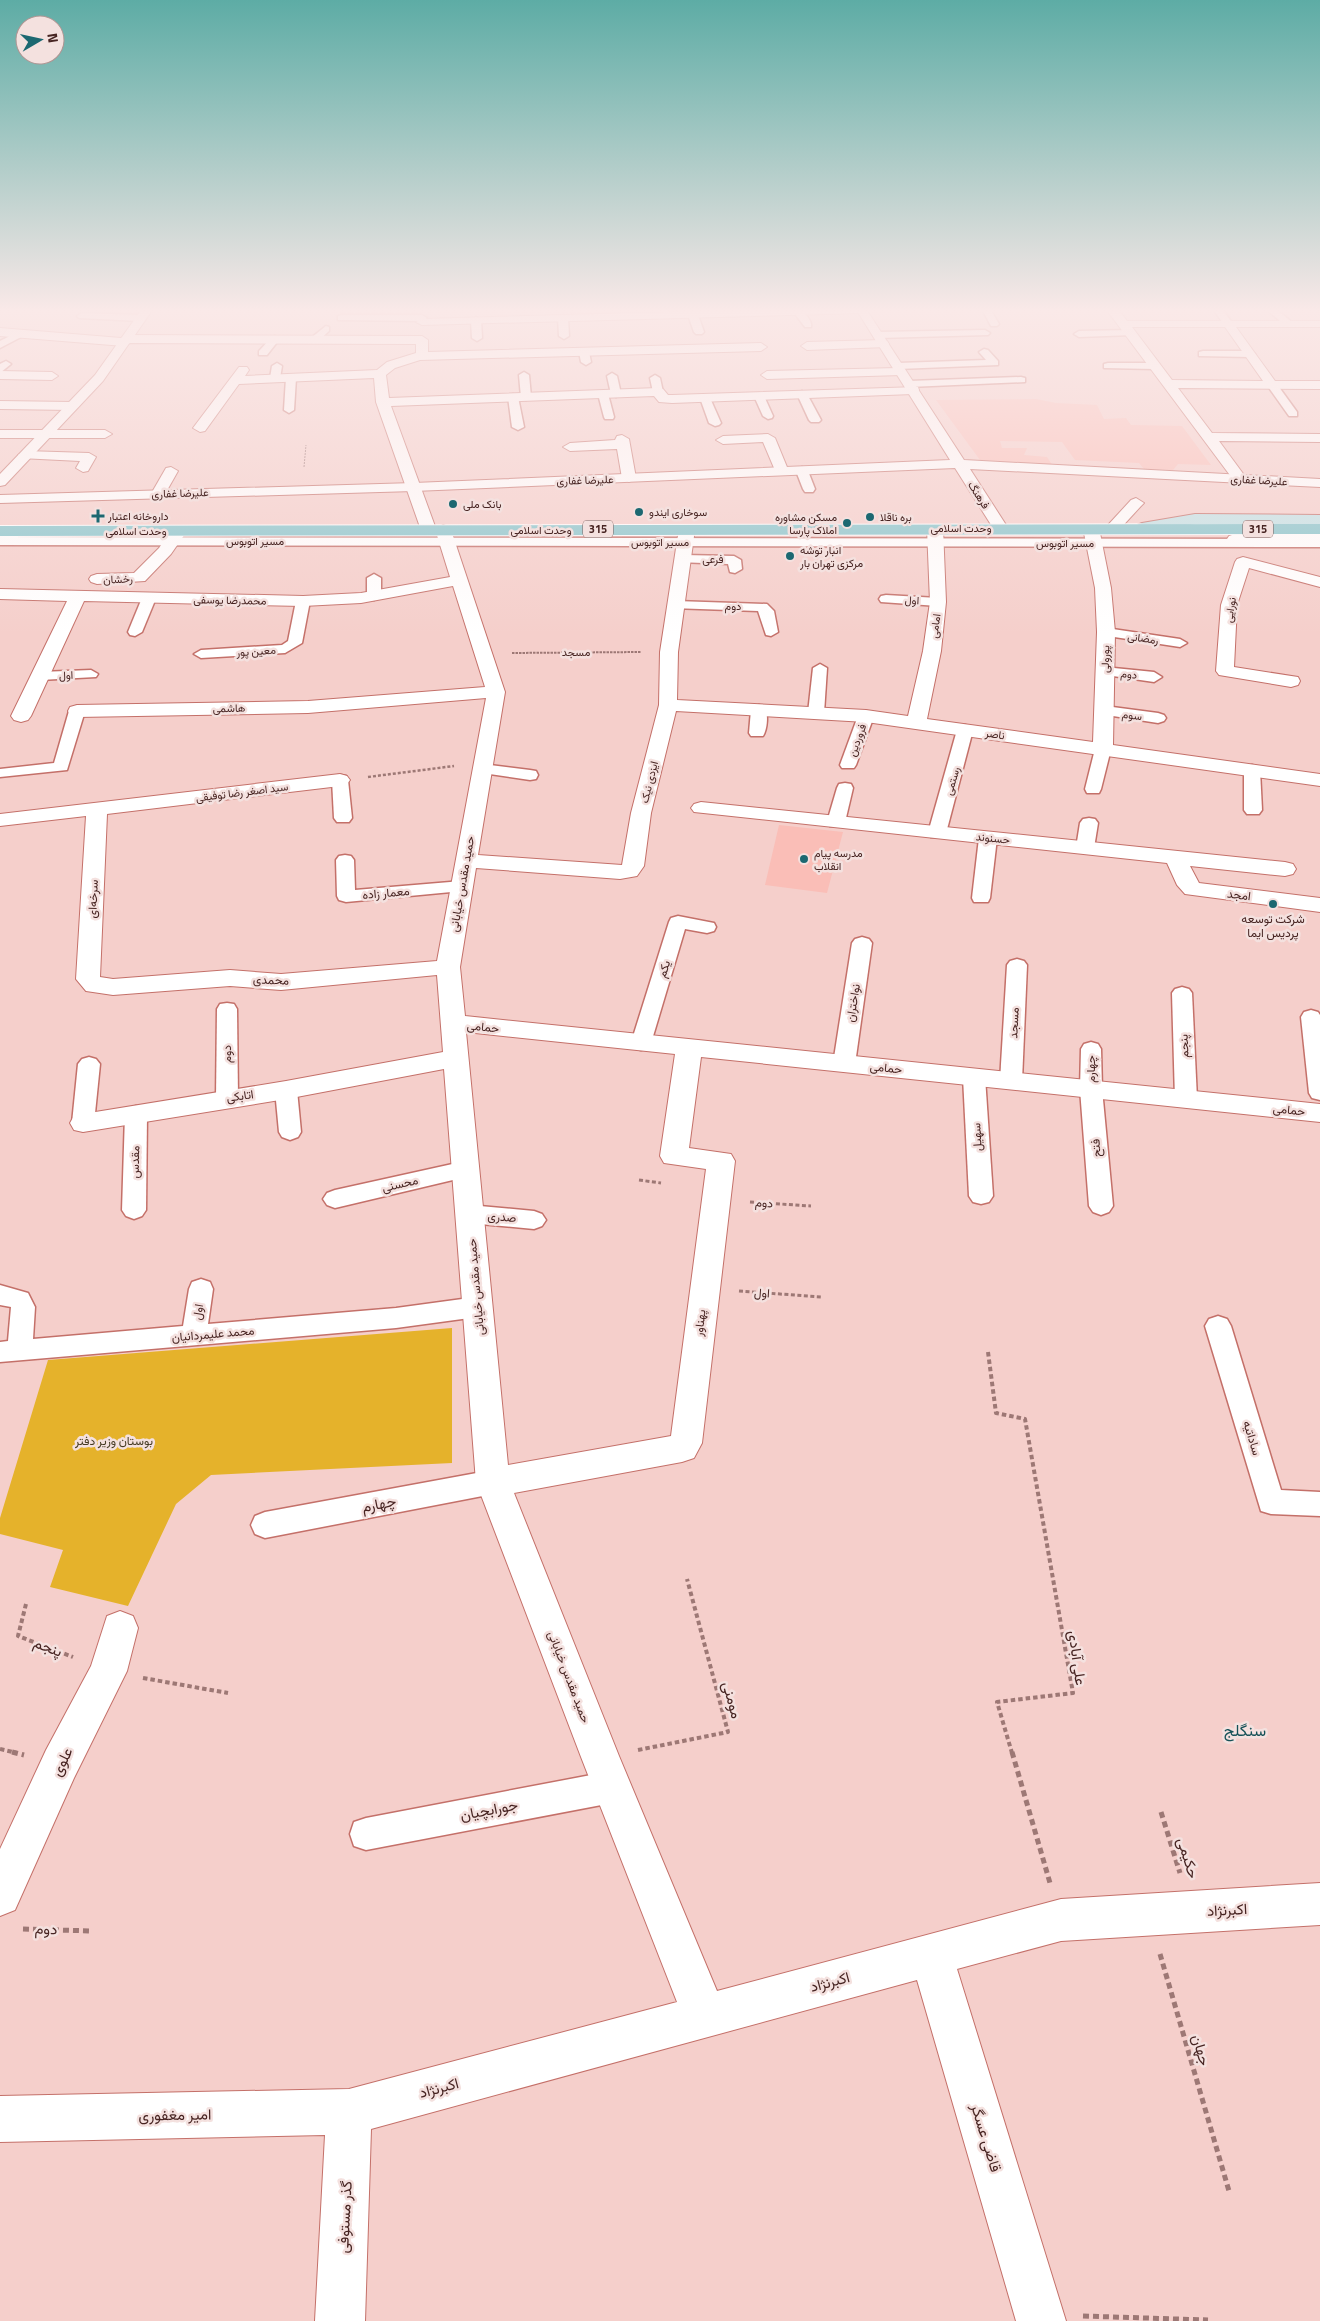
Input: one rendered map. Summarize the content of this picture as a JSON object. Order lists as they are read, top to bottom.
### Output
{
  "streets": {
    "main road": ["وحدت اسلامی", "315"],
    "street": [
      "علیرضا غفاری",
      "فرهنگ",
      "رخشان",
      "محمدرضا یوسفی",
      "نورایی",
      "امامی",
      "پورولی",
      "هاشمی",
      "ناصر",
      "ایزدی نیک",
      "سید اصغر رضا توفیقی",
      "حسنوند",
      "حمید مقدس خیابانی",
      "امجد",
      "سرخه‌ای",
      "محمدی",
      "حمامی",
      "اتابکی",
      "پهناور",
      "علوی",
      "اکبرنژاد",
      "امیر مغفوری",
      "قاضی عسگر",
      "گذر مستوفی"
    ],
    "lane": [
      "مسیر اتوبوس",
      "فرعی",
      "اول",
      "دوم",
      "رمضانی",
      "معین پور",
      "مسجد",
      "سوم",
      "فروردین",
      "رستمی",
      "معمار زاده",
      "یکم",
      "نواختران",
      "پنجم",
      "چهارم",
      "سهیل",
      "فتح",
      "مقدس",
      "محسنی",
      "صدری",
      "محمد علیمردانیان",
      "ساداتیه",
      "جورابچیان"
    ],
    "path": [
      "علی آبادی",
      "مومنی",
      "حکیمی",
      "جهان"
    ]
  },
  "crossings": [
    ["علیرضا غفاری", "فرهنگ"],
    ["علیرضا غفاری", "حمید مقدس خیابانی"],
    ["فرهنگ", "وحدت اسلامی"],
    ["وحدت اسلامی", "مسیر اتوبوس"],
    ["وحدت اسلامی", "فرعی"],
    ["وحدت اسلامی", "رخشان"],
    ["وحدت اسلامی", "امامی"],
    ["وحدت اسلامی", "پورولی"],
    ["وحدت اسلامی", "ایزدی نیک"],
    ["وحدت اسلامی", "حمید مقدس خیابانی"],
    ["مسیر اتوبوس", "امامی"],
    ["مسیر اتوبوس", "پورولی"],
    ["فرعی", "ایزدی نیک"],
    ["محمدرضا یوسفی", "معین پور"],
    ["محمدرضا یوسفی", "حمید مقدس خیابانی"],
    ["اول", "امامی"],
    ["اول", "پهناور"],
    ["اول", "محمد علیمردانیان"],
    ["دوم", "پورولی"],
    ["دوم", "ایزدی نیک"],
    ["دوم", "اتابکی"],
    ["دوم", "پهناور"],
    ["امامی", "ناصر"],
    ["رمضانی", "پورولی"],
    ["مسجد", "ایزدی نیک"],
    ["مسجد", "حمید مقدس خیابانی"],
    ["مسجد", "حمامی"],
    ["پورولی", "سوم"],
    ["پورولی", "ناصر"],
    ["هاشمی", "حمید مقدس خیابانی"],
    ["ناصر", "فروردین"],
    ["ناصر", "رستمی"],
    ["ناصر", "ایزدی نیک"],
    ["رستمی", "حسنوند"],
    ["ایزدی نیک", "حمید مقدس خیابانی"],
    ["سید اصغر رضا توفیقی", "سرخه‌ای"],
    ["حسنوند", "امجد"],
    ["حمید مقدس خیابانی", "معمار زاده"],
    ["حمید مقدس خیابانی", "محمدی"],
    ["حمید مقدس خیابانی", "حمامی"],
    ["حمید مقدس خیابانی", "چهارم"],
    ["حمید مقدس خیابانی", "اتابکی"],
    ["حمید مقدس خیابانی", "محسنی"],
    ["حمید مقدس خیابانی", "صدری"],
    ["حمید مقدس خیابانی", "پهناور"],
    ["حمید مقدس خیابانی", "محمد علیمردانیان"],
    ["حمید مقدس خیابانی", "مومنی"],
    ["حمید مقدس خیابانی", "جورابچیان"],
    ["حمید مقدس خیابانی", "اکبرنژاد"],
    ["سرخه‌ای", "محمدی"],
    ["یکم", "حمامی"],
    ["نواختران", "حمامی"],
    ["حمامی", "پنجم"],
    ["حمامی", "چهارم"],
    ["حمامی", "سهیل"],
    ["حمامی", "فتح"],
    ["حمامی", "پهناور"],
    ["پنجم", "علوی"],
    ["چهارم", "فتح"],
    ["چهارم", "پهناور"],
    ["اتابکی", "مقدس"],
    ["علی آبادی", "اکبرنژاد"],
    ["مومنی", "جورابچیان"],
    ["حکیمی", "اکبرنژاد"],
    ["اکبرنژاد", "جهان"],
    ["اکبرنژاد", "امیر مغفوری"],
    ["اکبرنژاد", "قاضی عسگر"],
    ["اکبرنژاد", "گذر مستوفی"],
    ["امیر مغفوری", "گذر مستوفی"]
  ],
  "districts": ["سنگلج"],
  "parks": ["بوستان وزیر دفتر"],
  "places": {
    "other": [
      "بانک ملی",
      "سوخاری ایندو",
      "بره ناقلا",
      "مسکن مشاوره املاک پارسا",
      "انبار توشه مرکزی تهران بار",
      "مدرسه پیام انقلاب",
      "شرکت توسعه پردیس ایما"
    ],
    "health": ["داروخانه اعتبار"]
  },
  "north": "right"
}
